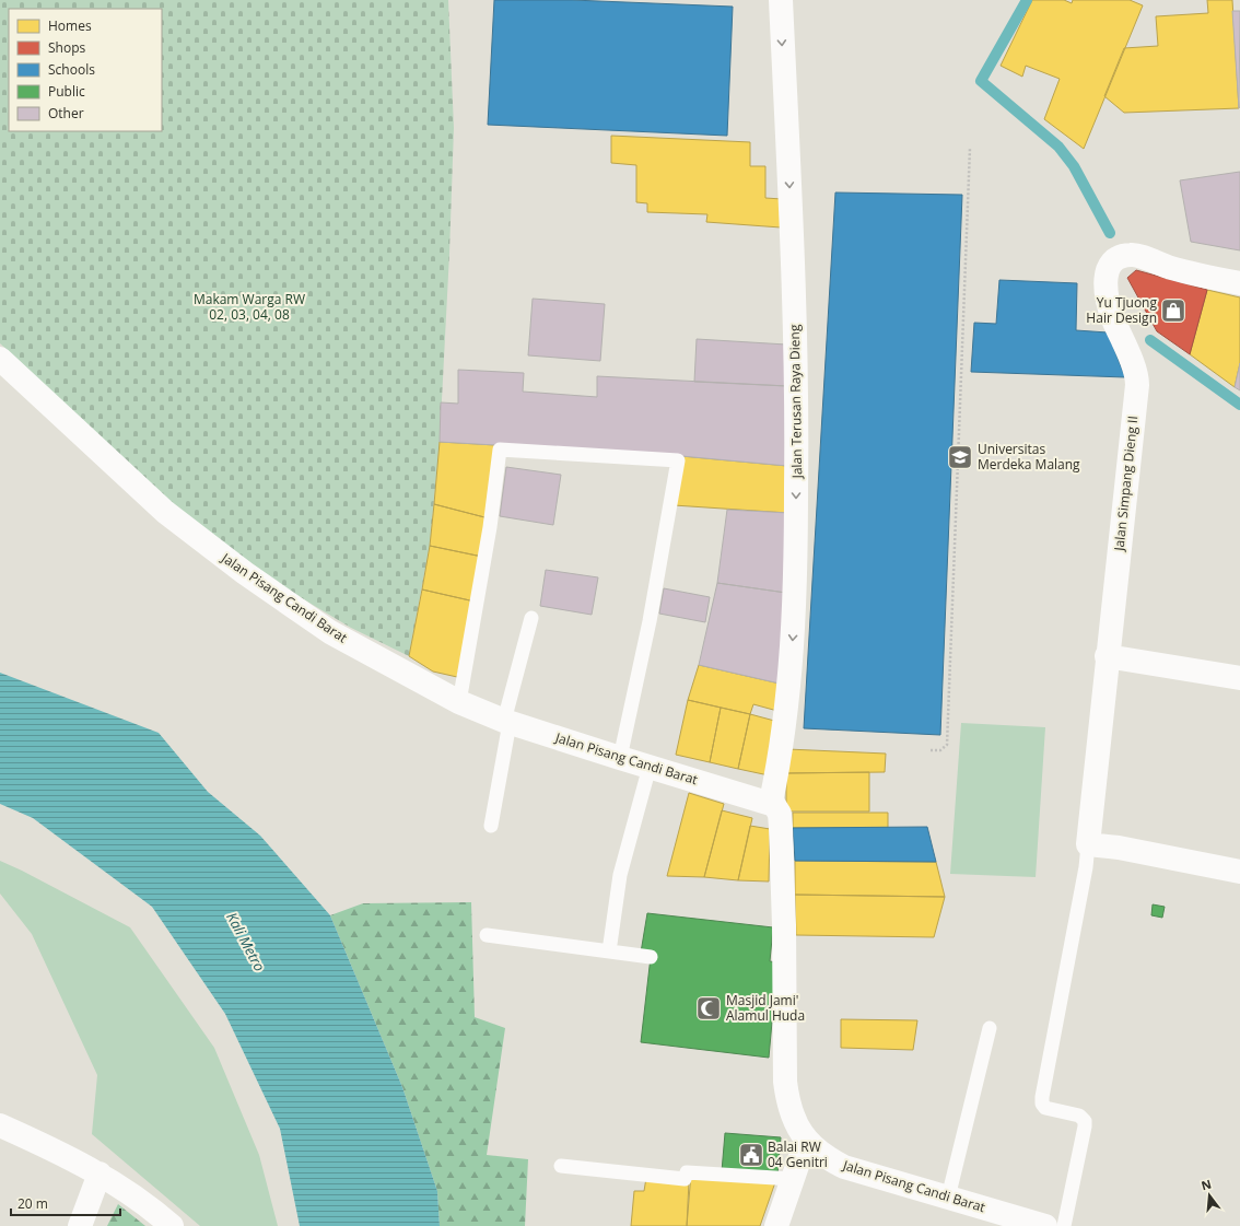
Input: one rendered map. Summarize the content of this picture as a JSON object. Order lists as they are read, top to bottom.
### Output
{
  "streets": {
    "street": ["Jalan Terusan Raya Dieng", "Jalan Simpang Dieng II", "Jalan Pisang Candi Barat"]
  },
  "crossings": [
    ["Jalan Terusan Raya Dieng", "Jalan Pisang Candi Barat"]
  ],
  "one_way": ["Jalan Terusan Raya Dieng"],
  "water": ["Kali Metro"],
  "parks": ["Makam Warga RW 02, 03, 04, 08"],
  "places": {
    "shop": ["Yu Tjuong Hair Design"],
    "school or university": ["Universitas Merdeka Malang"],
    "mosque": ["Masjid Jami' Alamul Huda"],
    "public building": ["Balai RW 04 Genitri"]
  },
  "legend": [
    "Homes",
    "Shops",
    "Schools",
    "Public",
    "Other"
  ],
  "scale_bar": "20 m",
  "north": "top"
}
